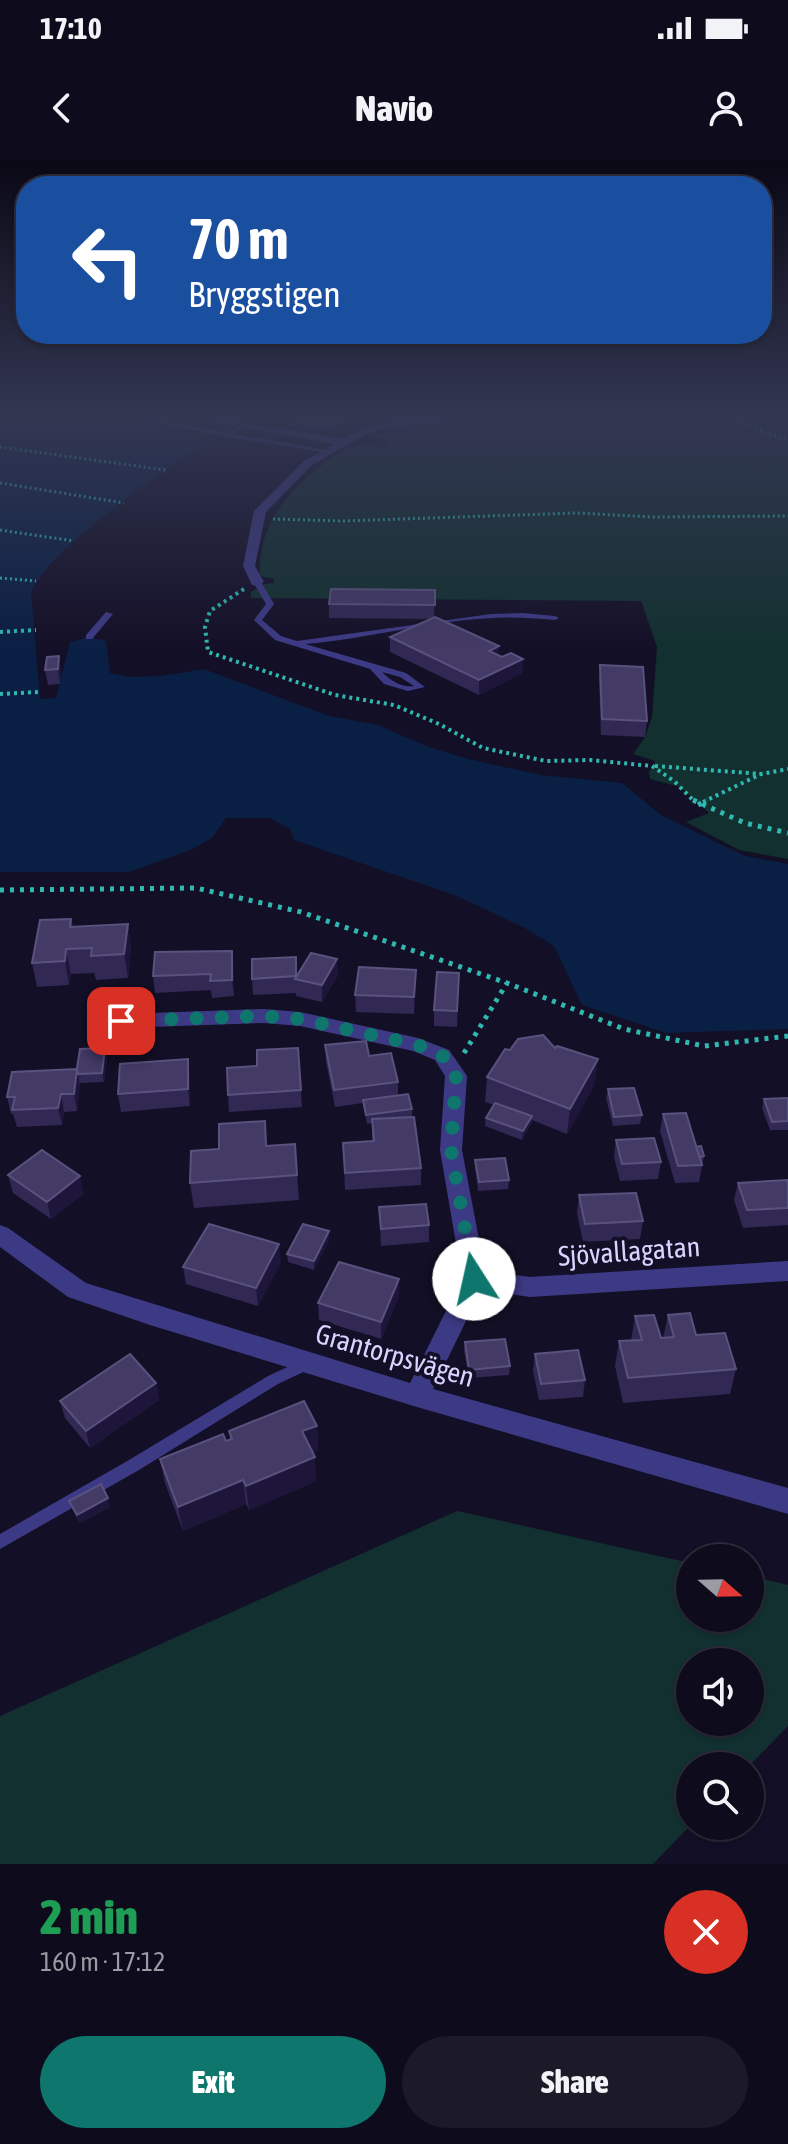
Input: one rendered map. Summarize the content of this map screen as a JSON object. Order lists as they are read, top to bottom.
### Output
{
  "streets": {
    "street": ["Sjövallagatan", "Grantorpsvägen"]
  },
  "north": "right",
  "page": {
    "status": "17:10",
    "header": "Navio",
    "turn": ["70 m", "Bryggstigen"],
    "heading": ["2 min", "160 m · 17:12"],
    "buttons": ["Exit", "Share"]
  }
}
